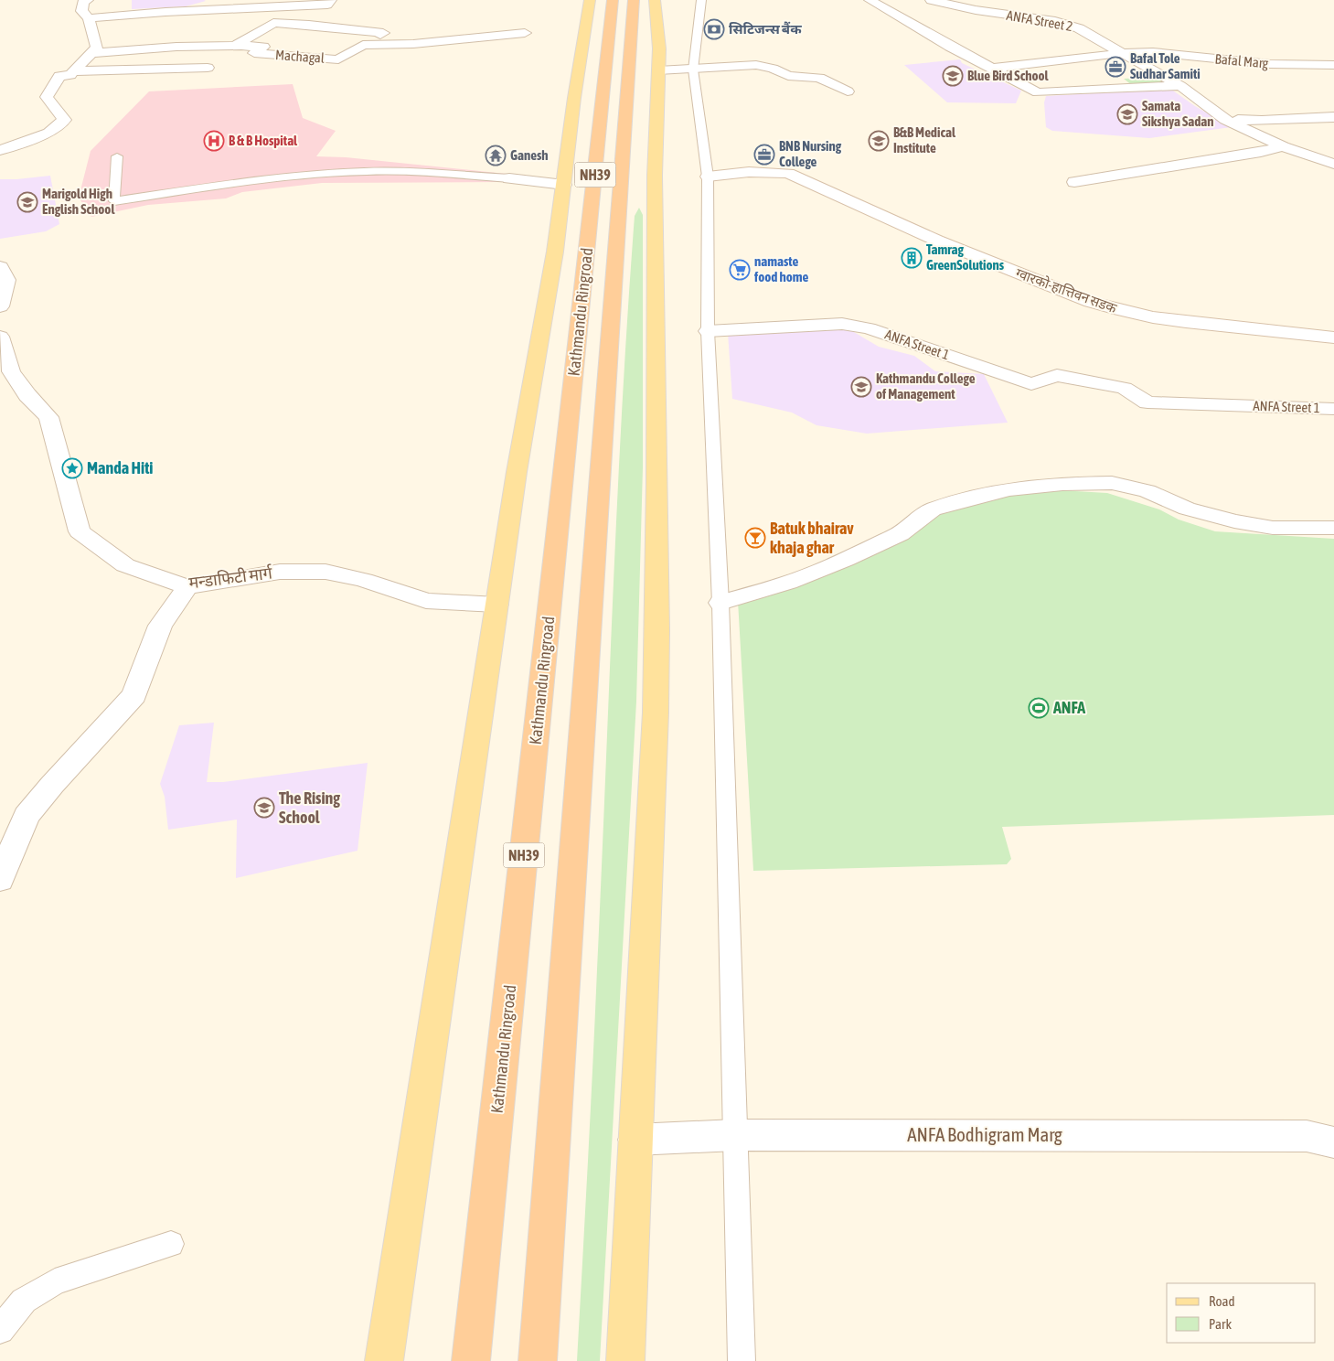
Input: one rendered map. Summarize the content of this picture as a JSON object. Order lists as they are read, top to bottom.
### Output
{
  "streets": {
    "highway": ["NH39", "Kathmandu Ringroad"],
    "street": [
      "ANFA Street 2",
      "Machagal",
      "Bafal Marg",
      "ग्वारको-हात्तिवन सडक",
      "ANFA Street 1",
      "मन्डाफिटी मार्ग",
      "ANFA Bodhigram Marg"
    ]
  },
  "crossings": [
    ["ANFA Street 2", "Bafal Marg"]
  ],
  "places": {
    "bank": ["सिटिजन्स बैंक"],
    "office": ["Bafal Tole Sudhar Samiti", "BNB Nursing College"],
    "school or university": [
      "Blue Bird School",
      "Samata Sikshya Sadan",
      "B&B Medical Institute",
      "Marigold High English School",
      "Kathmandu College of Management",
      "The Rising School"
    ],
    "hospital": ["B & B Hospital"],
    "temple": ["Ganesh"],
    "building": ["Tamrag GreenSolutions"],
    "supermarket": ["namaste food home"],
    "place": ["Manda Hiti"],
    "bar": ["Batuk bhairav khaja ghar"],
    "sports": ["ANFA"]
  },
  "legend": ["Road", "Park"]
}
